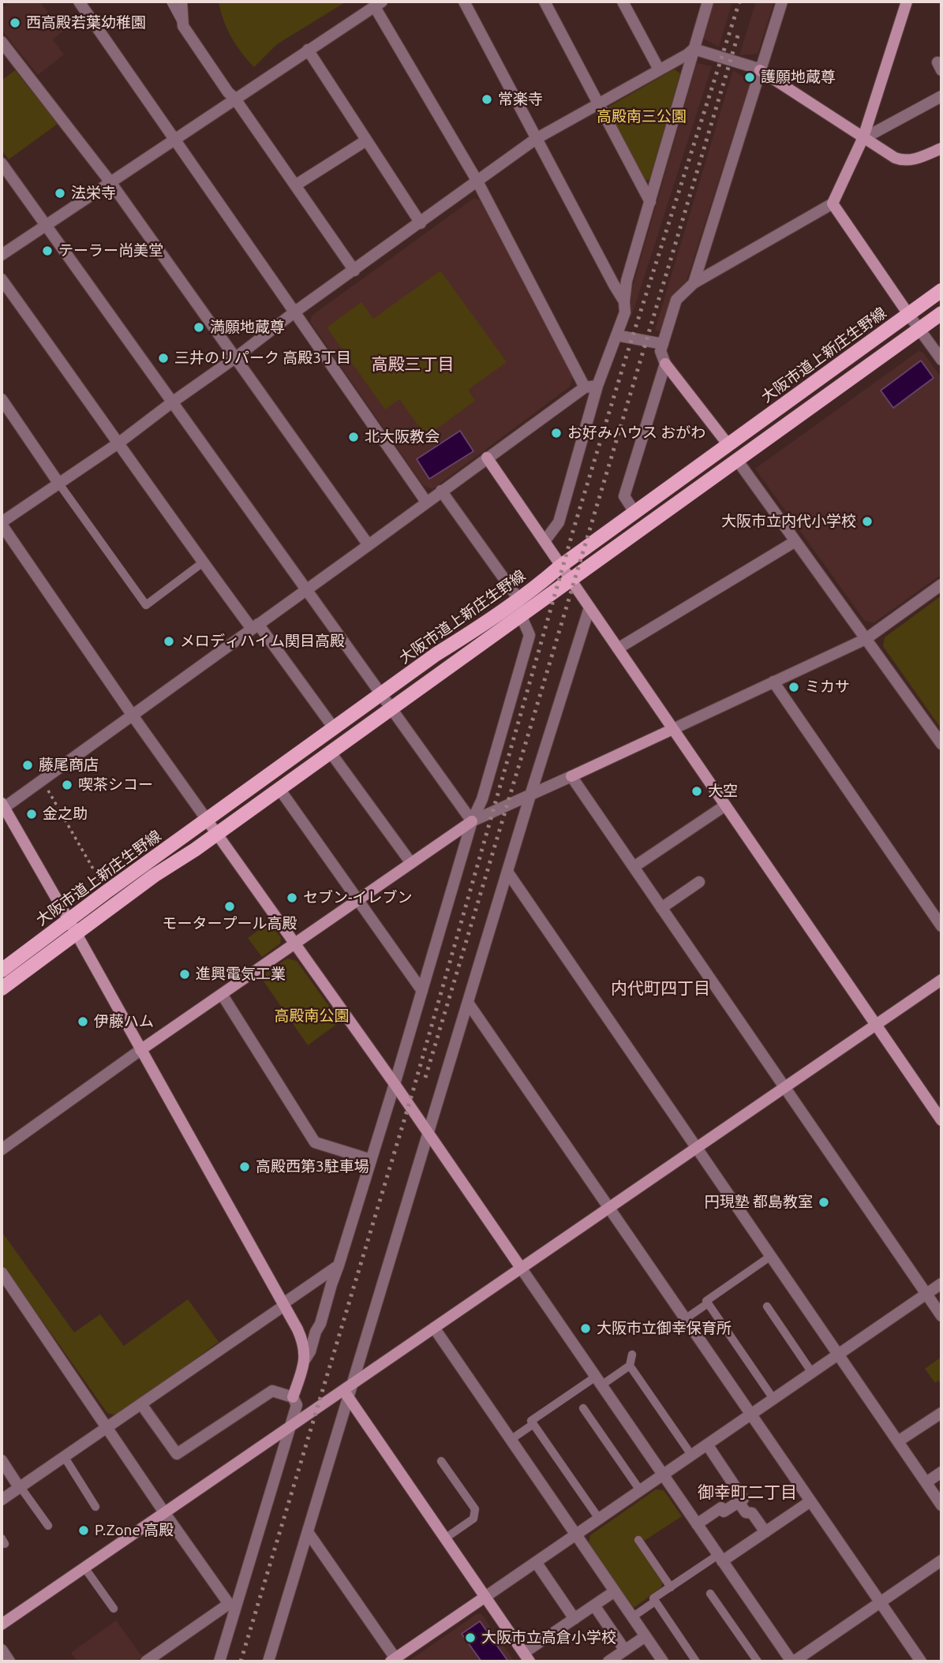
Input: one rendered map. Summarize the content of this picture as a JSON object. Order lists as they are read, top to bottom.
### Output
{
  "streets": {
    "main road": ["大阪市道上新庄生野線"]
  },
  "districts": ["高殿三丁目", "内代町四丁目", "御幸町二丁目"],
  "parks": ["高殿南三公園", "高殿南公園"],
  "places": [
    "西高殿若葉幼稚園",
    "護願地蔵尊",
    "常楽寺",
    "法栄寺",
    "テーラー尚美堂",
    "満願地蔵尊",
    "三井のリパーク 高殿3丁目",
    "お好みハウス おがわ",
    "北大阪教会",
    "大阪市立内代小学校",
    "メロディハイム関目高殿",
    "ミカサ",
    "藤尾商店",
    "喫茶シコー",
    "大空",
    "金之助",
    "セブン-イレブン",
    "モータープール高殿",
    "進興電気工業",
    "伊藤ハム",
    "高殿西第3駐車場",
    "円現塾 都島教室",
    "大阪市立御幸保育所",
    "P.Zone 高殿",
    "大阪市立高倉小学校"
  ]
}
